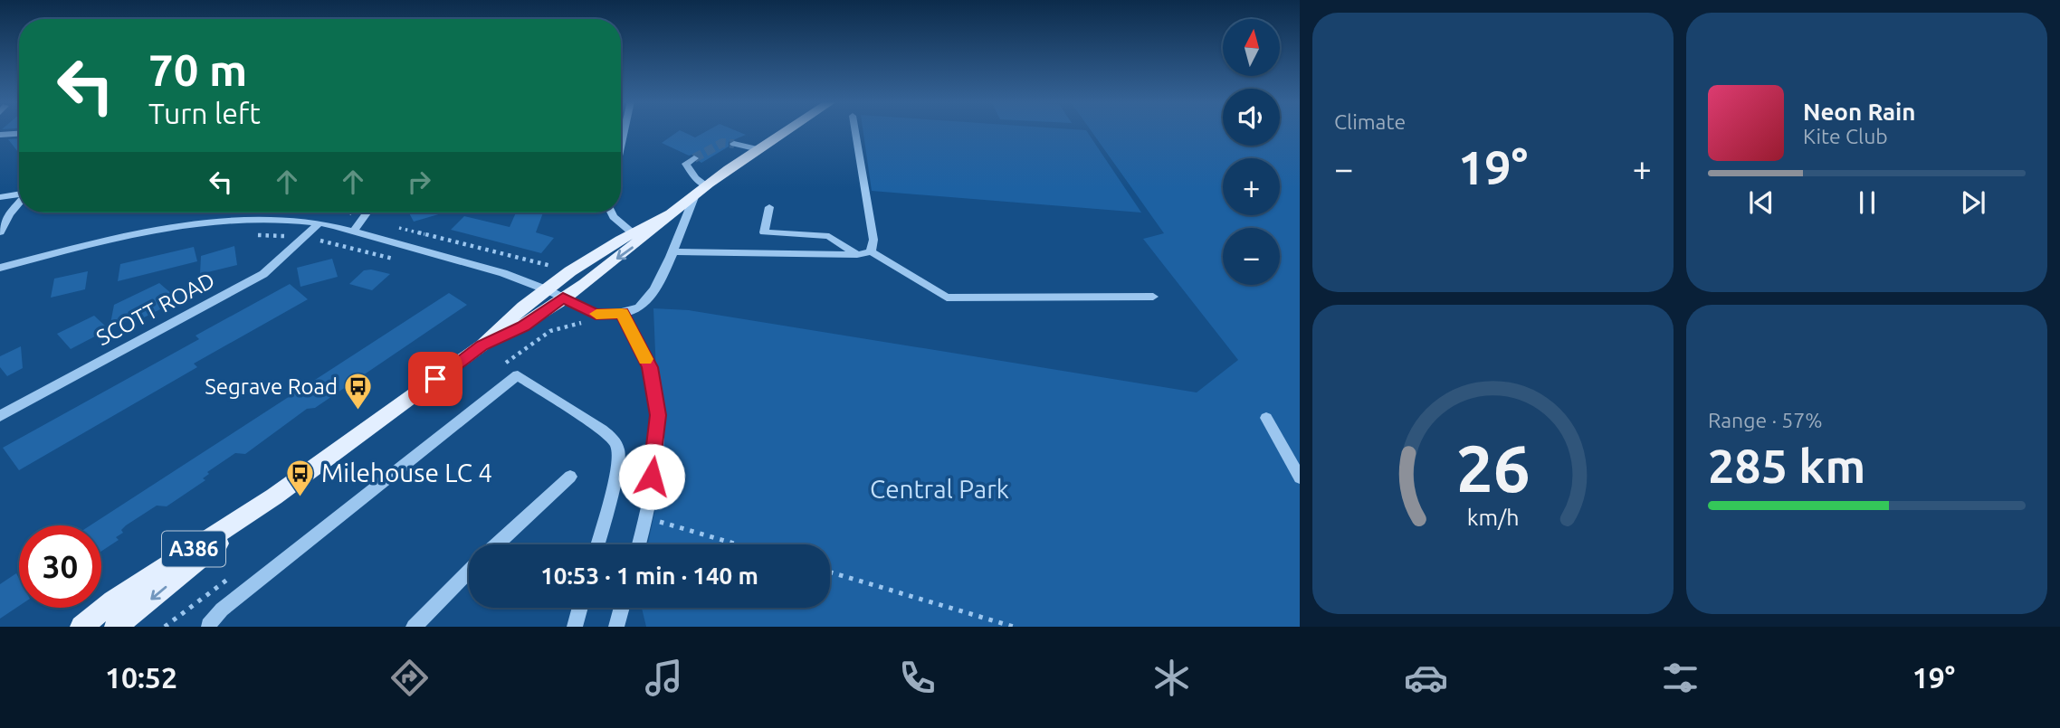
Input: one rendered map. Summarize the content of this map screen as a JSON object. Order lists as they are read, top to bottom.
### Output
{
  "streets": {
    "main road": ["A386"],
    "street": ["SCOTT ROAD"]
  },
  "parks": ["Central Park"],
  "places": {
    "bus stop": ["Segrave Road", "Milehouse LC 4"]
  },
  "north": "top",
  "page": {
    "tile": [
      "Climate",
      ["Range · 57%", "285 km"]
    ],
    "map_buttons": ["+", "−"],
    "turn": ["70 m", "Turn left"],
    "song": ["Neon Rain", "Kite Club"],
    "heat": ["−", "19°", "+"],
    "limit": "30",
    "trip": "10:53 · 1 min · 140 m",
    "tabs": ["10:52", "19°"],
    "gauge": ["26", "km/h"]
  }
}
